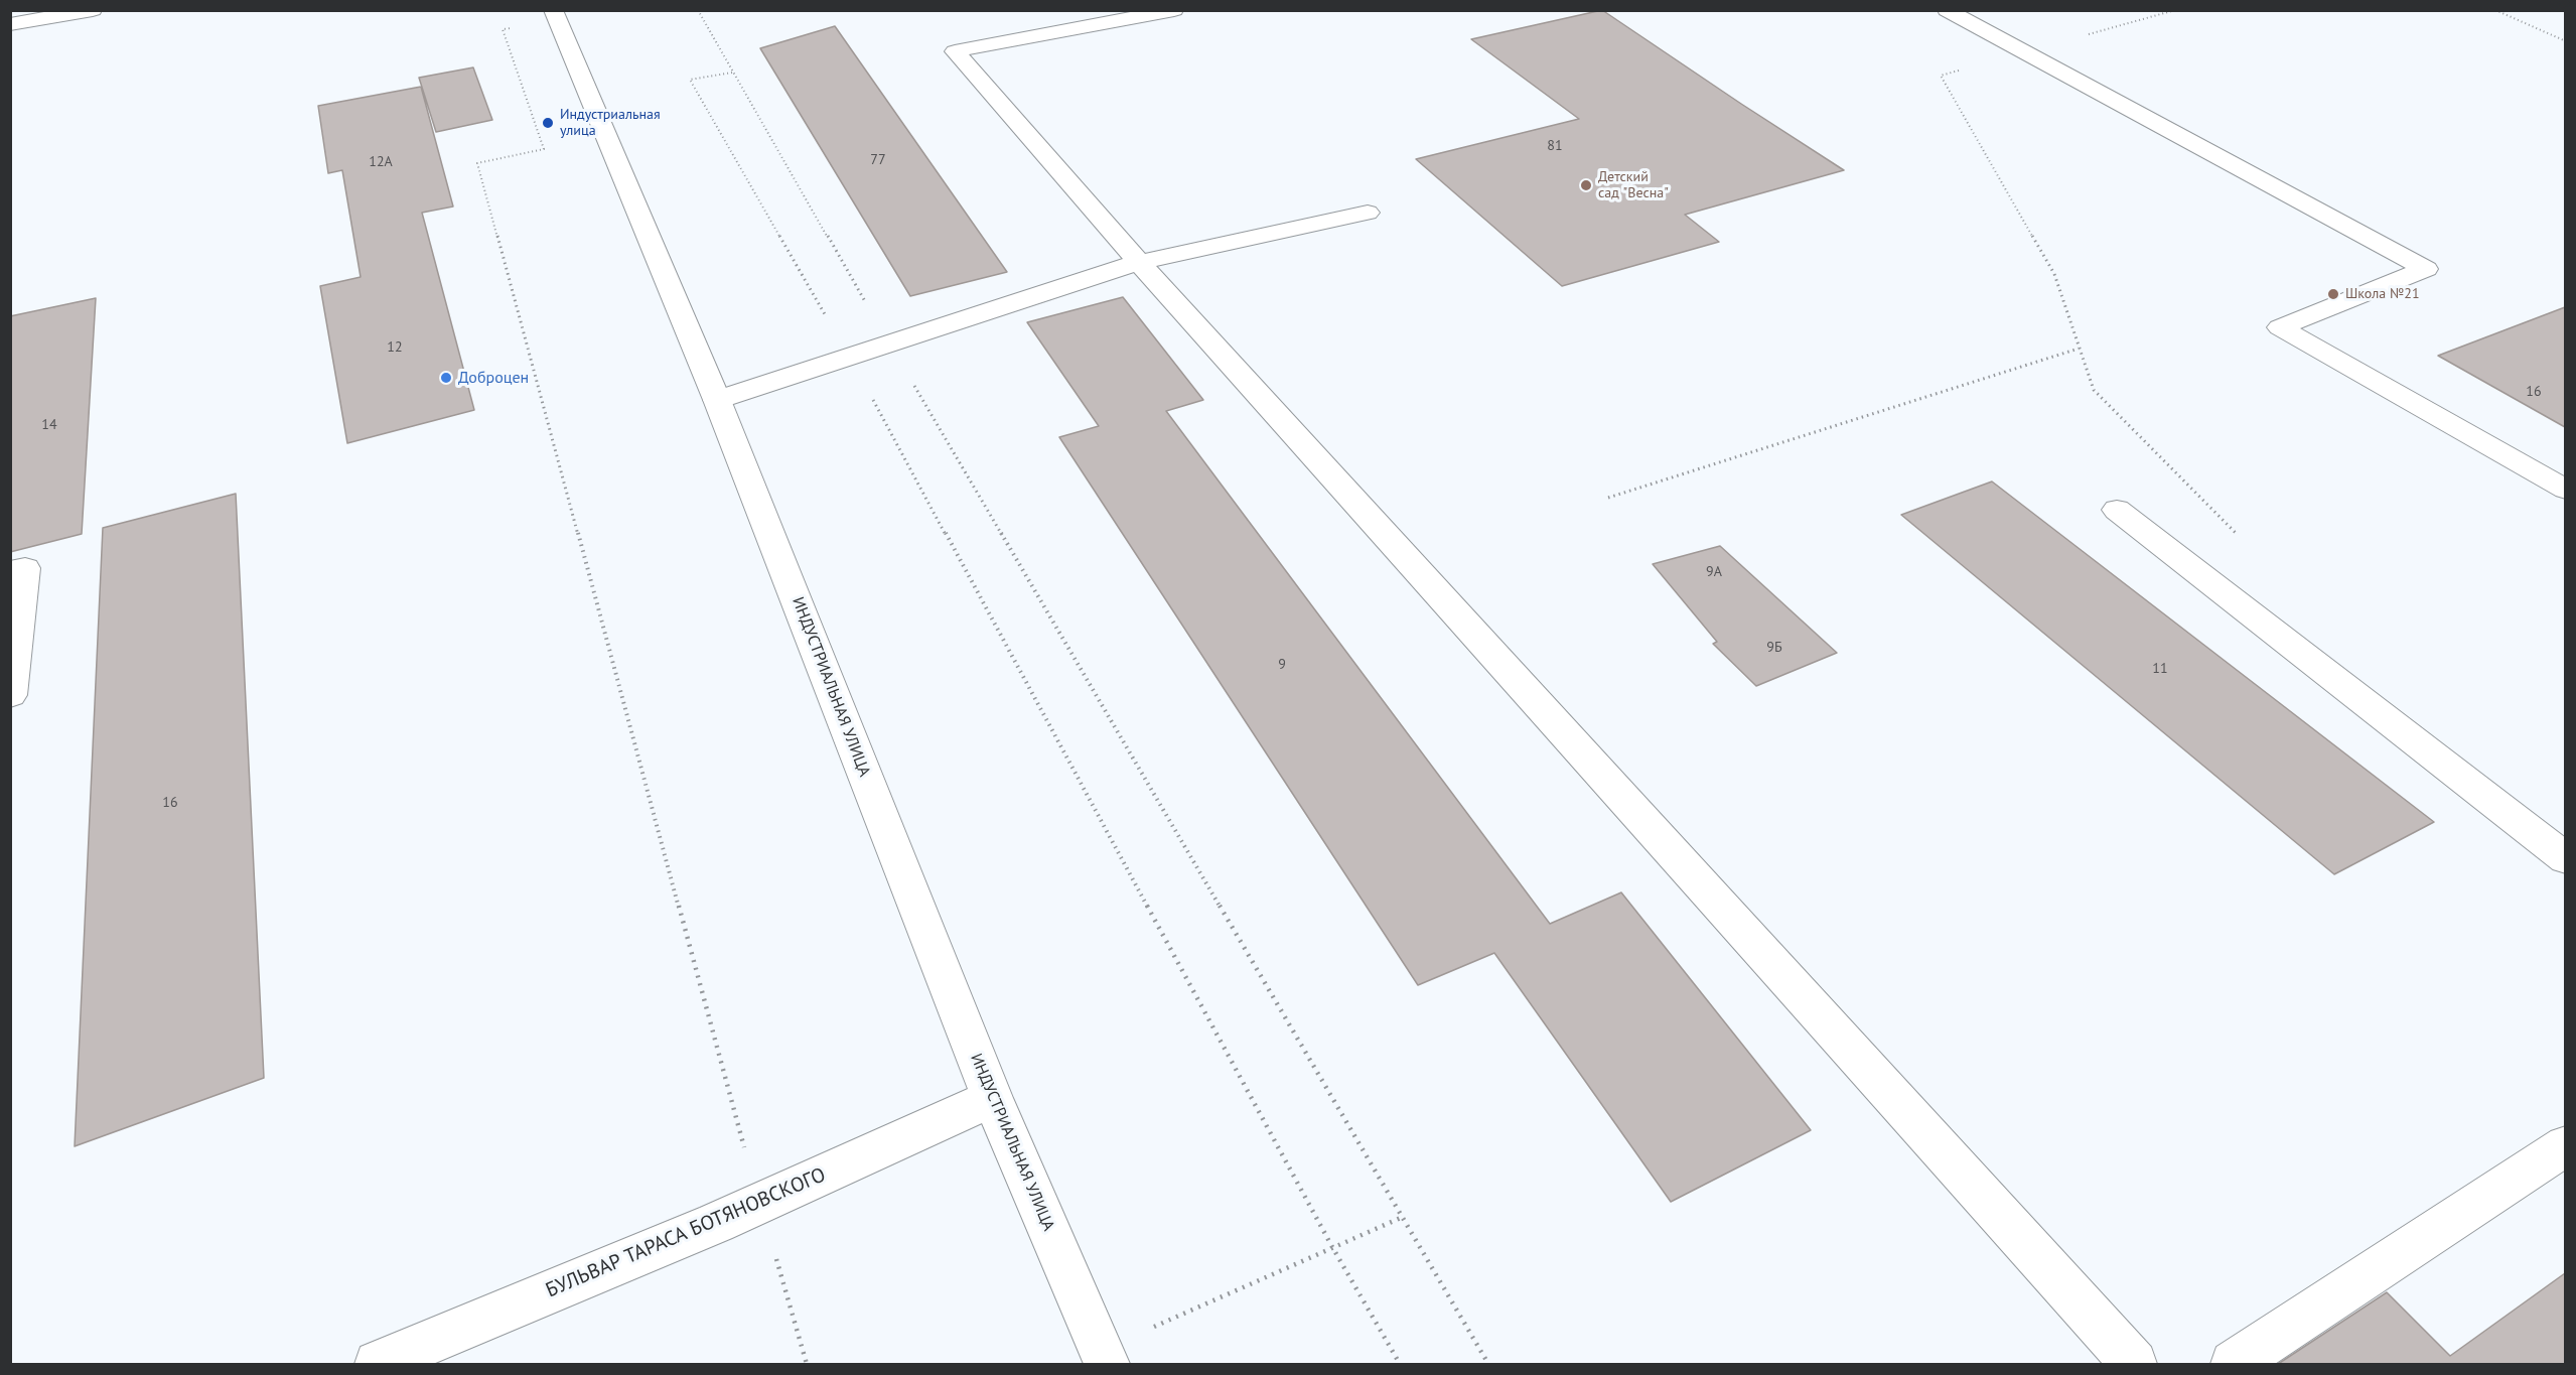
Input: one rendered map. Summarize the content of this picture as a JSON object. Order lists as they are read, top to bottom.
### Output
{
  "streets": {
    "street": ["ИНДУСТРИАЛЬНАЯ УЛИЦА", "БУЛЬВАР ТАРАСА БОТЯНОВСКОГО"]
  },
  "crossings": [
    ["ИНДУСТРИАЛЬНАЯ УЛИЦА", "БУЛЬВАР ТАРАСА БОТЯНОВСКОГО"]
  ],
  "places": [
    "Индустриальная улица",
    "Детский сад \"Весна\"",
    "Школа №21",
    "Доброцен"
  ],
  "house_numbers": [
    "81",
    "77",
    "12А",
    "12",
    "16",
    "14",
    "9А",
    "9Б",
    "9",
    "11",
    "16"
  ]
}
